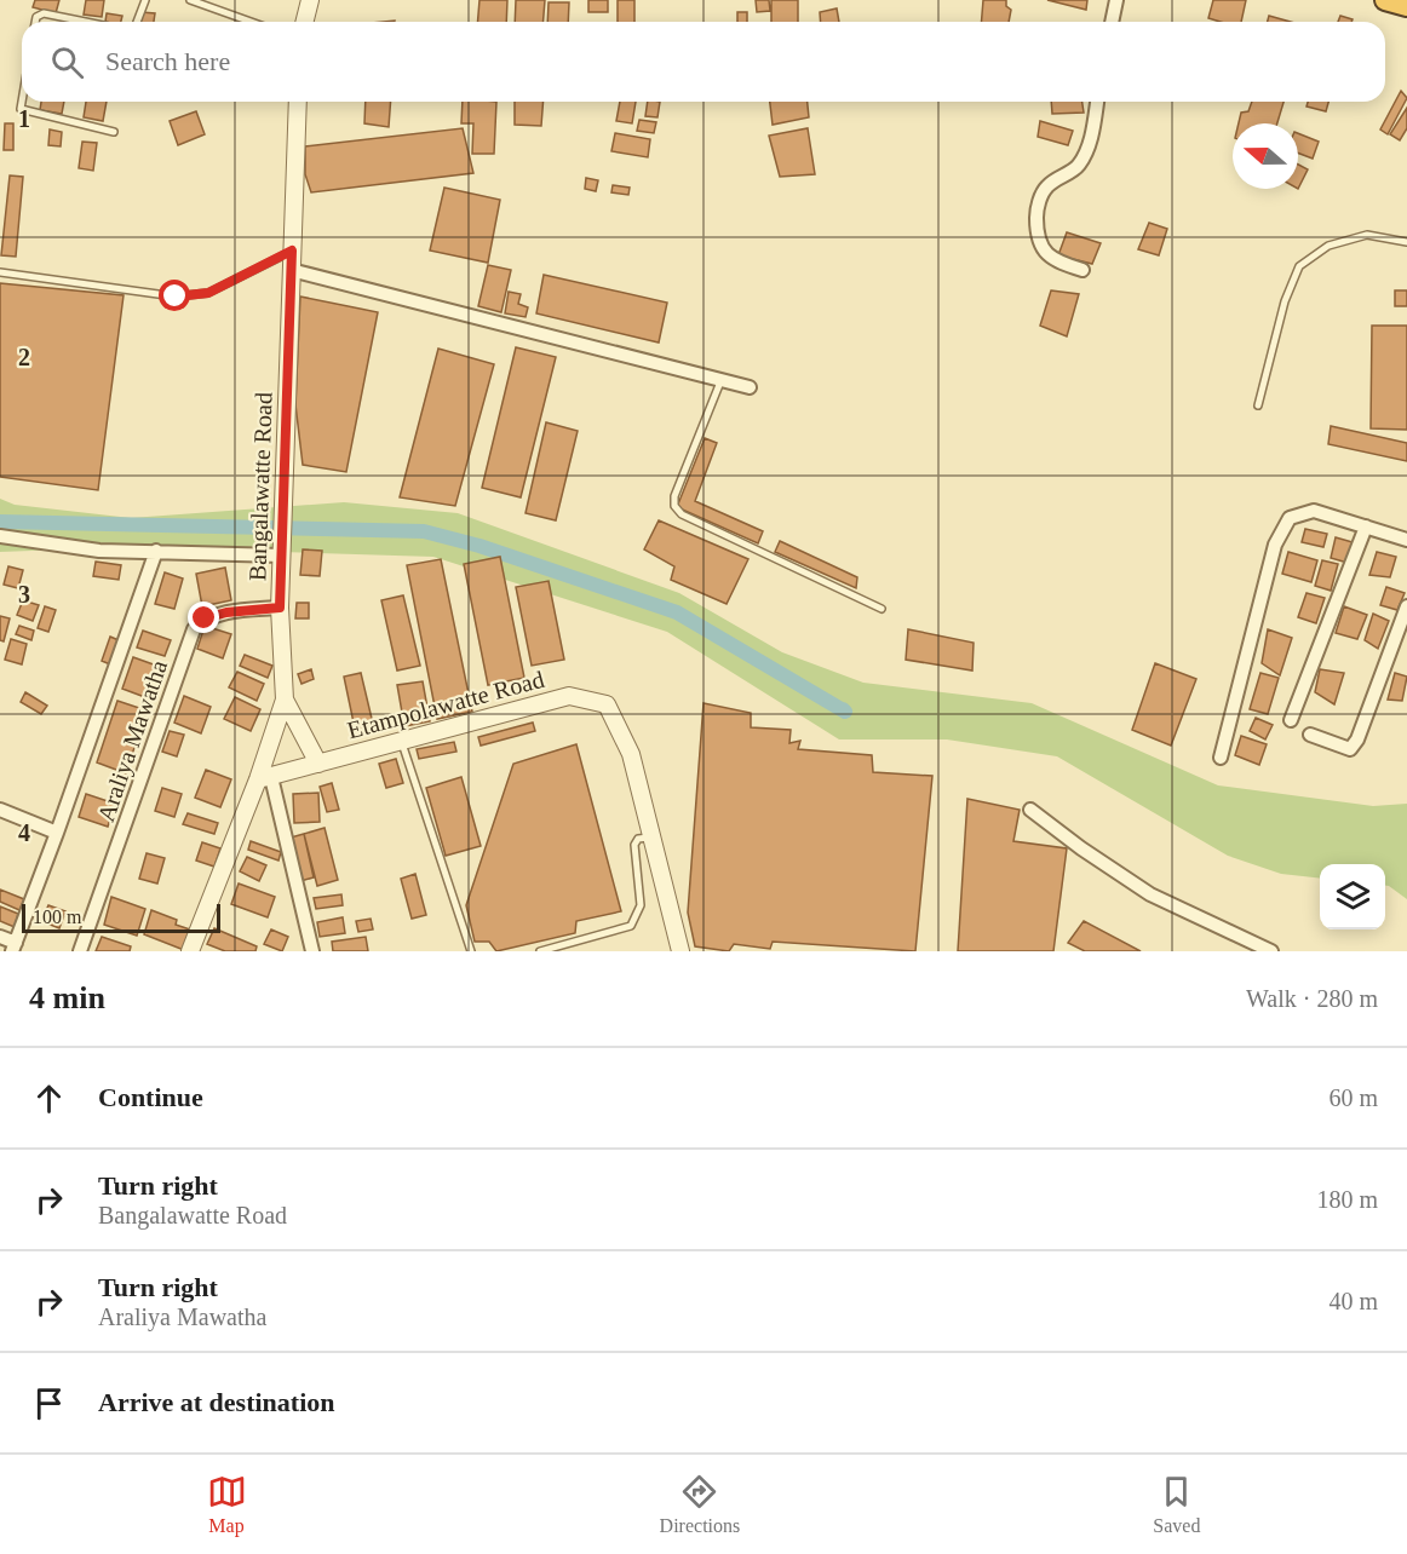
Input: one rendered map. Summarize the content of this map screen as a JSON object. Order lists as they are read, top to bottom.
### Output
{
  "streets": {
    "street": ["Bangalawatte Road", "Etampolawatte Road", "Araliya Mawatha"]
  },
  "crossings": [
    ["Bangalawatte Road", "Etampolawatte Road"],
    ["Bangalawatte Road", "Araliya Mawatha"]
  ],
  "scale_bar": "100 m",
  "north": "left",
  "page": {
    "search": "Search here",
    "scale": "100 m",
    "heading": ["4 min", "Walk · 280 m"],
    "list": [
      ["Continue", "60 m"],
      ["Turn right", "Bangalawatte Road", "180 m"],
      ["Turn right", "Araliya Mawatha", "40 m"],
      "Arrive at destination"
    ],
    "nav": ["Map", "Directions", "Saved"]
  },
  "grid": {
    "rows": [
      "1",
      "2",
      "3",
      "4"
    ]
  }
}
